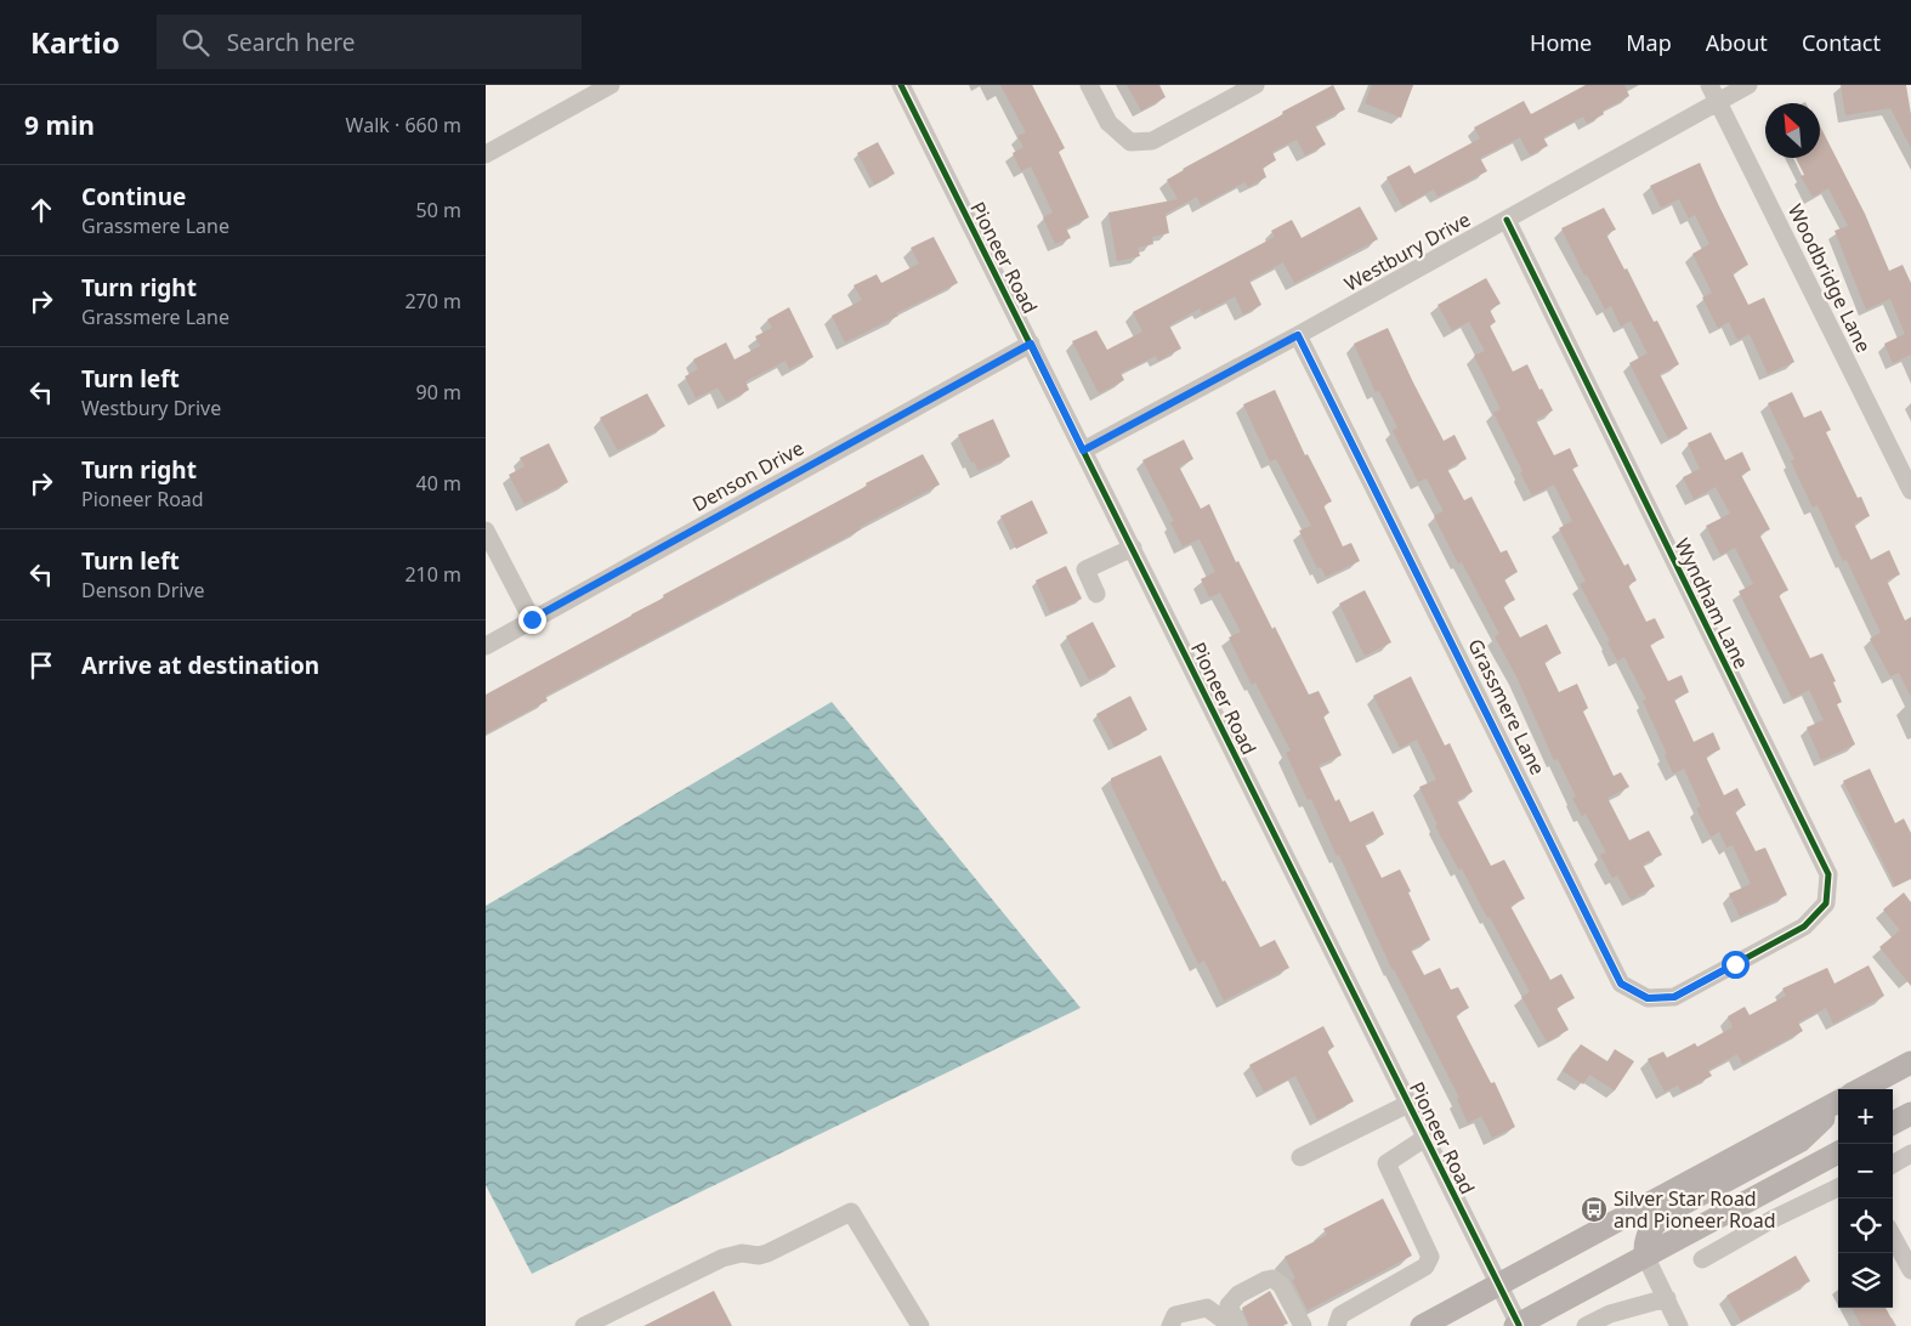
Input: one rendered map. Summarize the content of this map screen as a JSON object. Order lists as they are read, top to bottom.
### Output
{
  "streets": {
    "street": [
      "Westbury Drive",
      "Pioneer Road",
      "Woodbridge Lane",
      "Denson Drive",
      "Wyndham Lane",
      "Grassmere Lane"
    ]
  },
  "crossings": [
    ["Westbury Drive", "Pioneer Road"],
    ["Westbury Drive", "Woodbridge Lane"],
    ["Westbury Drive", "Wyndham Lane"],
    ["Westbury Drive", "Grassmere Lane"],
    ["Pioneer Road", "Denson Drive"],
    ["Wyndham Lane", "Grassmere Lane"]
  ],
  "places": {
    "bus stop": ["Silver Star Road and Pioneer Road"]
  },
  "north": "top left",
  "page": {
    "header": "Kartio",
    "search": "Search here",
    "nav": [
      "Home",
      "Map",
      "About",
      "Contact"
    ],
    "heading": ["9 min", "Walk · 660 m"],
    "list": [
      ["Continue", "Grassmere Lane", "50 m"],
      ["Turn right", "Grassmere Lane", "270 m"],
      ["Turn left", "Westbury Drive", "90 m"],
      ["Turn right", "Pioneer Road", "40 m"],
      ["Turn left", "Denson Drive", "210 m"],
      "Arrive at destination"
    ],
    "map_buttons": ["+", "−"]
  }
}
